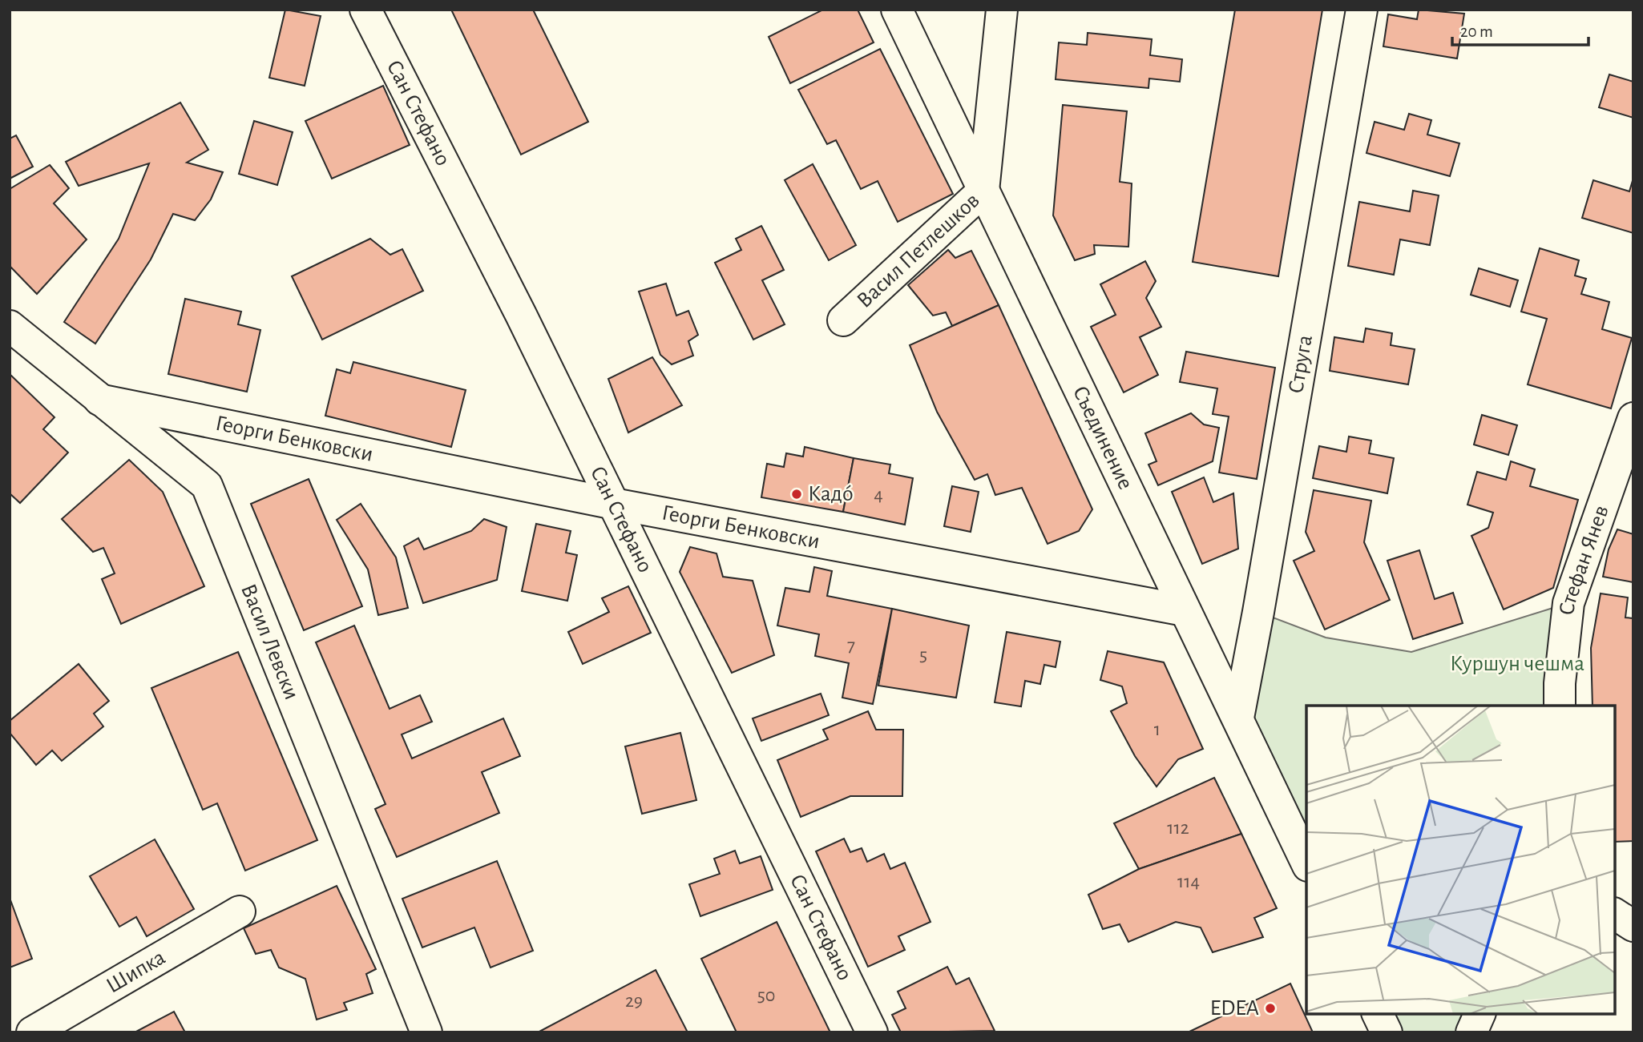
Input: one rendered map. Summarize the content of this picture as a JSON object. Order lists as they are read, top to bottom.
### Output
{
  "streets": {
    "street": [
      "Сан Стефано",
      "Васил Петлешков",
      "Струга",
      "Съединение",
      "Георги Бенковски",
      "Стефан Янев",
      "Васил Левски",
      "Шипка"
    ]
  },
  "crossings": [
    ["Сан Стефано", "Георги Бенковски"],
    ["Васил Петлешков", "Съединение"],
    ["Струга", "Съединение"],
    ["Съединение", "Георги Бенковски"],
    ["Георги Бенковски", "Васил Левски"]
  ],
  "parks": ["Куршун чешма"],
  "places": ["Кадó", "EDEA"],
  "house_numbers": [
    "4",
    "7",
    "5",
    "1",
    "112",
    "114",
    "50",
    "29"
  ],
  "scale_bar": "20 m"
}
